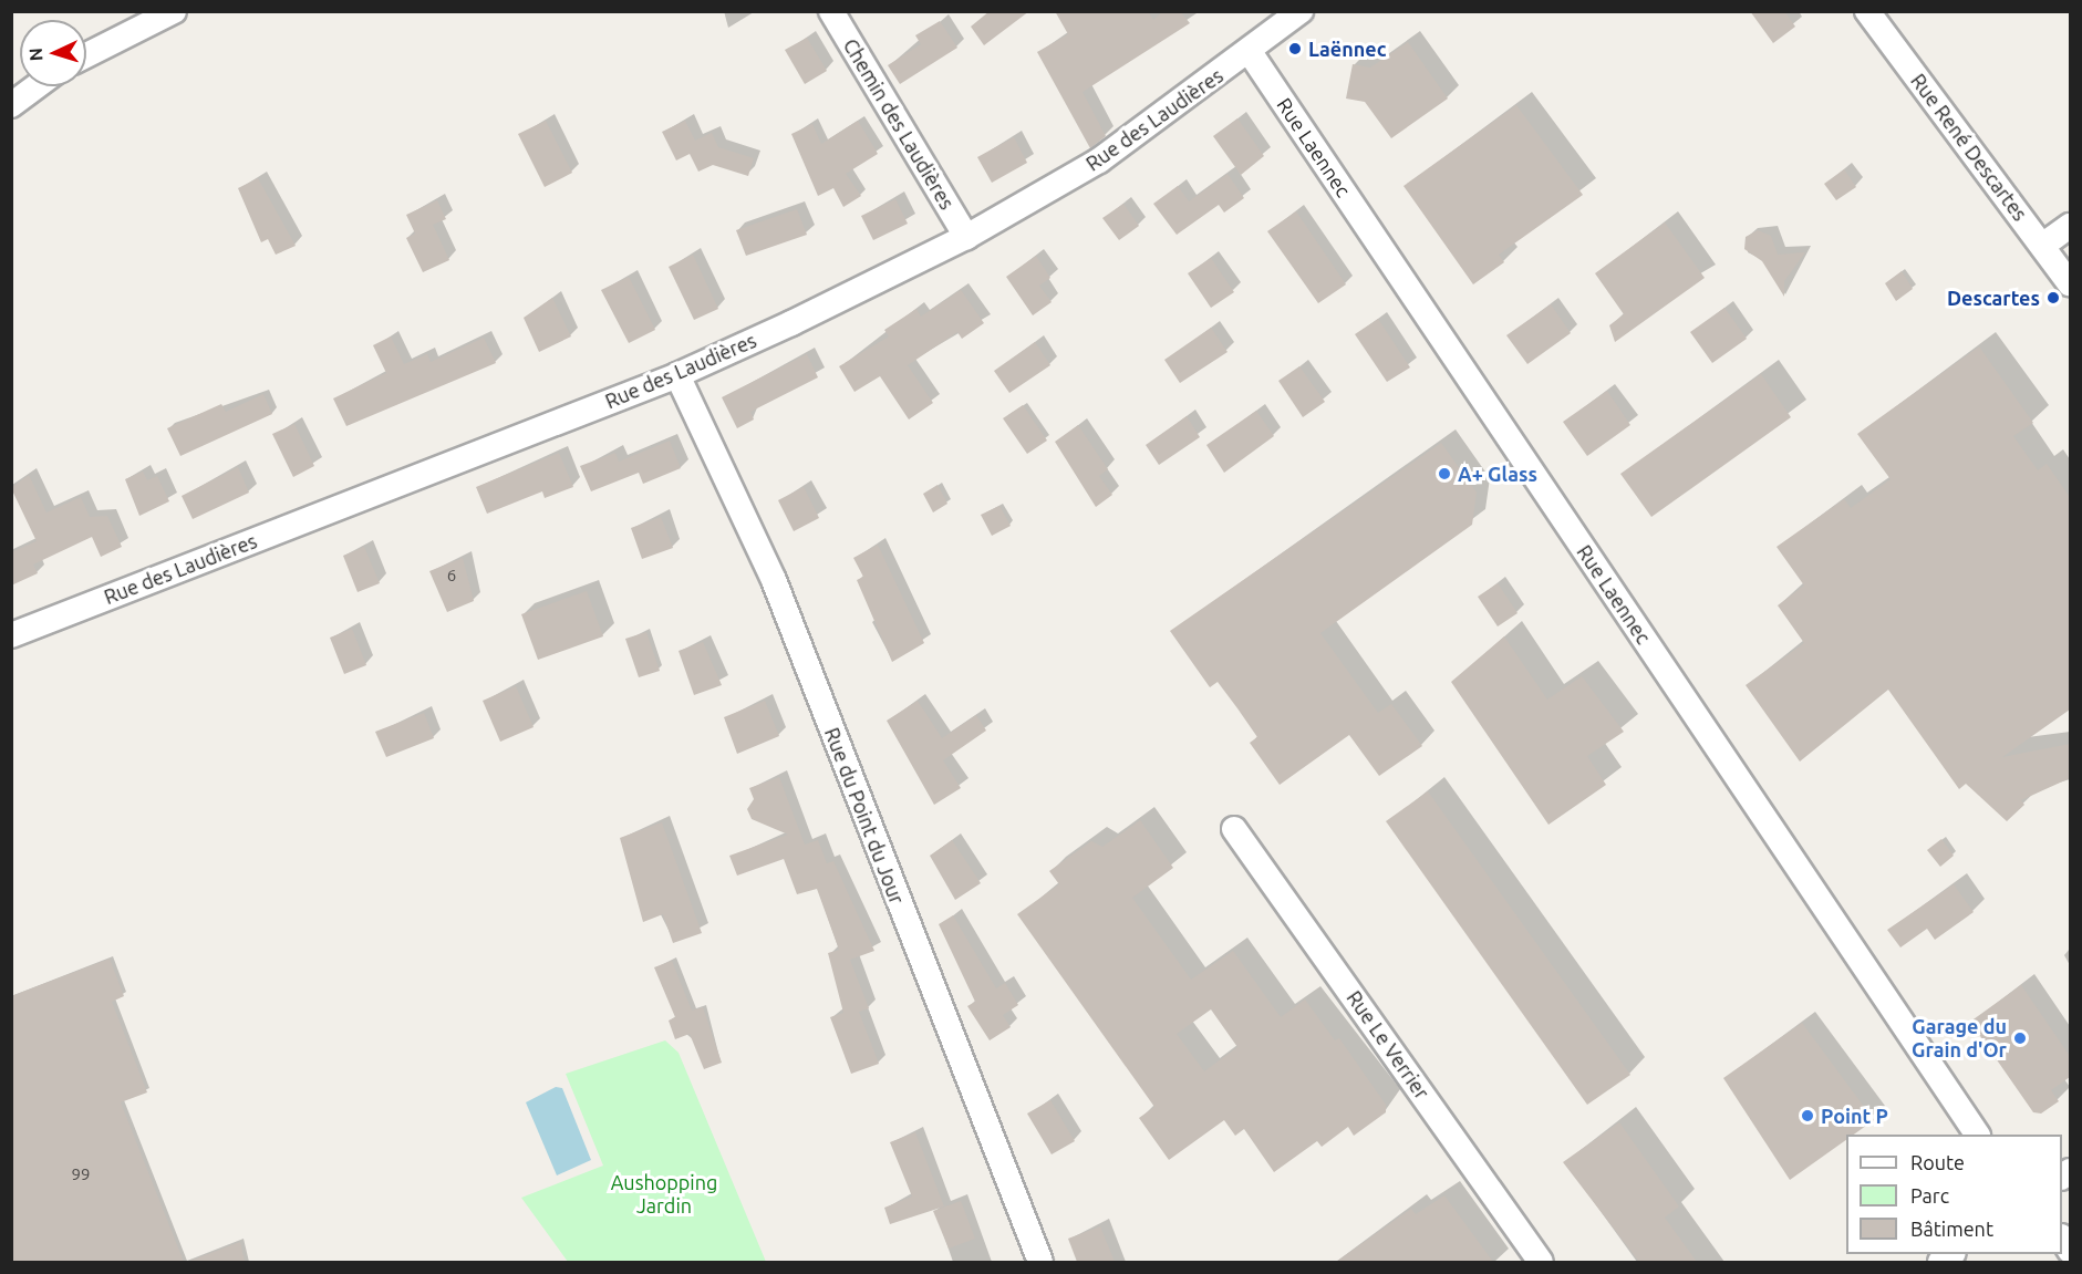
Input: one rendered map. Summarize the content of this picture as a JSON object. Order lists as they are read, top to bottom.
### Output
{
  "streets": {
    "street": [
      "Rue des Laudières",
      "Chemin des Laudières",
      "Rue Laennec",
      "Rue René Descartes",
      "Rue du Point du Jour",
      "Rue Le Verrier"
    ]
  },
  "crossings": [
    ["Rue des Laudières", "Chemin des Laudières"],
    ["Rue des Laudières", "Rue Laennec"],
    ["Rue des Laudières", "Rue du Point du Jour"]
  ],
  "parks": ["Aushopping Jardin"],
  "places": [
    "Laënnec",
    "Descartes",
    "A+ Glass",
    "Garage du Grain d'Or",
    "Point P"
  ],
  "house_numbers": ["6", "99"],
  "legend": ["Route", "Parc", "Bâtiment"],
  "north": "left"
}
